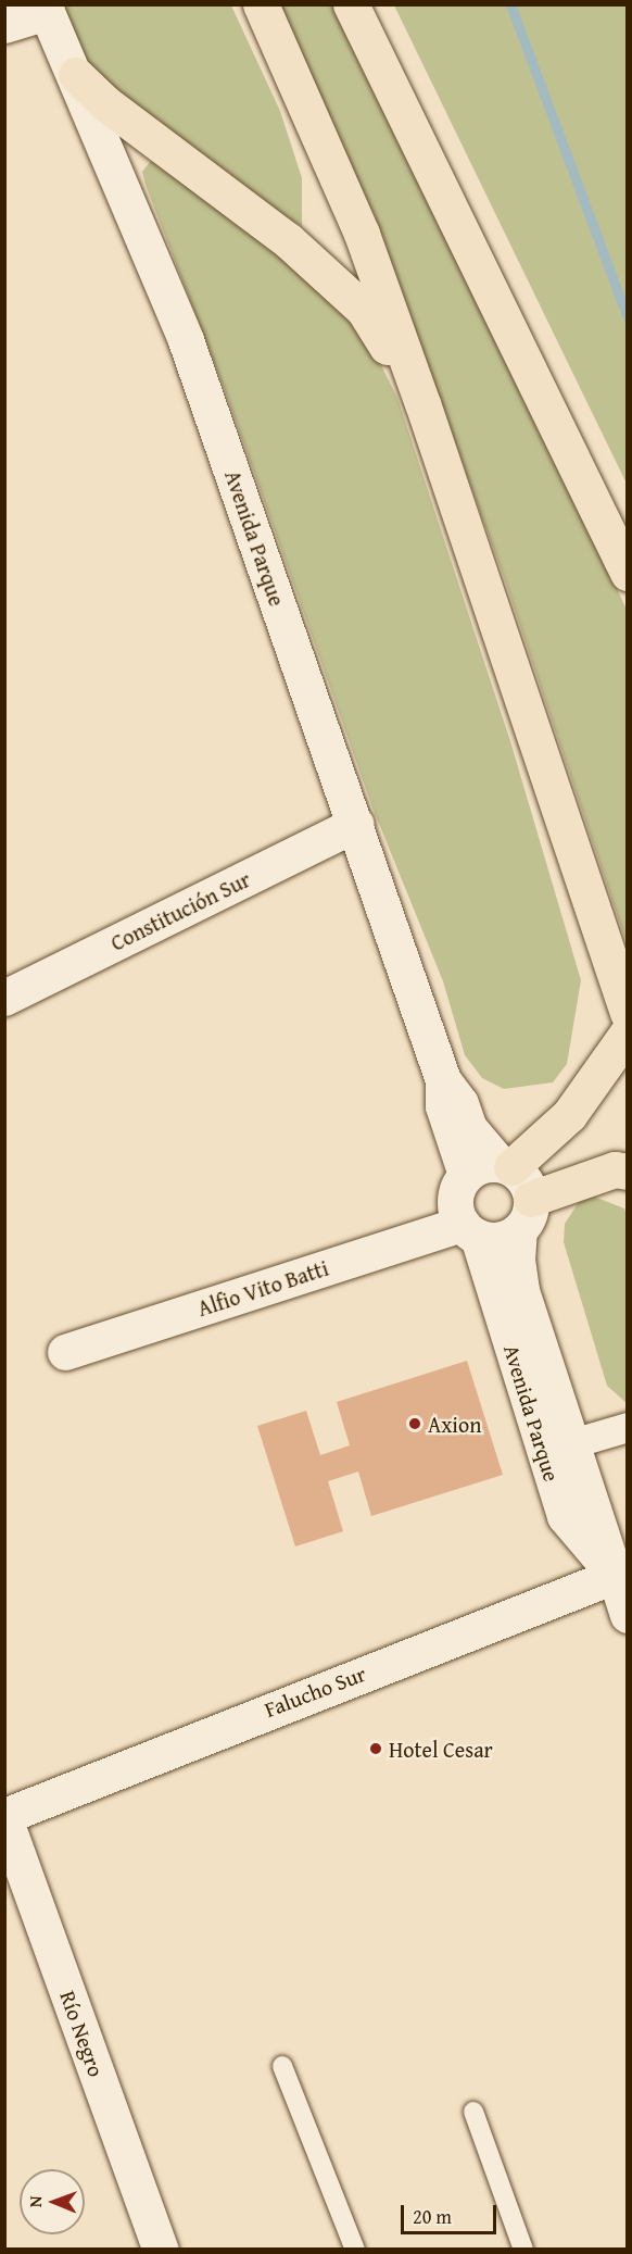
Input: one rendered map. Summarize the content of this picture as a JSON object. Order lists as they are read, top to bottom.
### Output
{
  "streets": {
    "street": [
      "Avenida Parque",
      "Constitución Sur",
      "Alfio Vito Batti",
      "Falucho Sur",
      "Río Negro"
    ]
  },
  "crossings": [
    ["Avenida Parque", "Constitución Sur"],
    ["Avenida Parque", "Alfio Vito Batti"],
    ["Avenida Parque", "Falucho Sur"],
    ["Falucho Sur", "Río Negro"]
  ],
  "places": ["Axion", "Hotel Cesar"],
  "scale_bar": "20 m",
  "north": "left"
}
